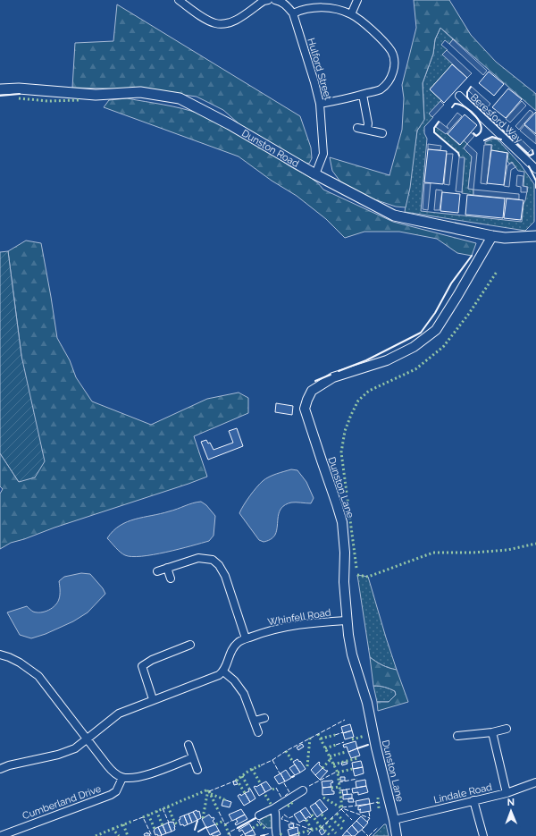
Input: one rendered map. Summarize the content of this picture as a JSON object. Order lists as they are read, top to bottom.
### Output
{
  "streets": {
    "main road": ["Dunston Road"],
    "street": [
      "Hulford Street",
      "Beresford Way",
      "Dunston Lane",
      "Whinfell Road",
      "Lindale Road",
      "Cumberland Drive"
    ]
  },
  "crossings": [
    ["Hulford Street", "Dunston Road"],
    ["Dunston Road", "Dunston Lane"],
    ["Dunston Lane", "Whinfell Road"],
    ["Dunston Lane", "Lindale Road"]
  ],
  "north": "top"
}
